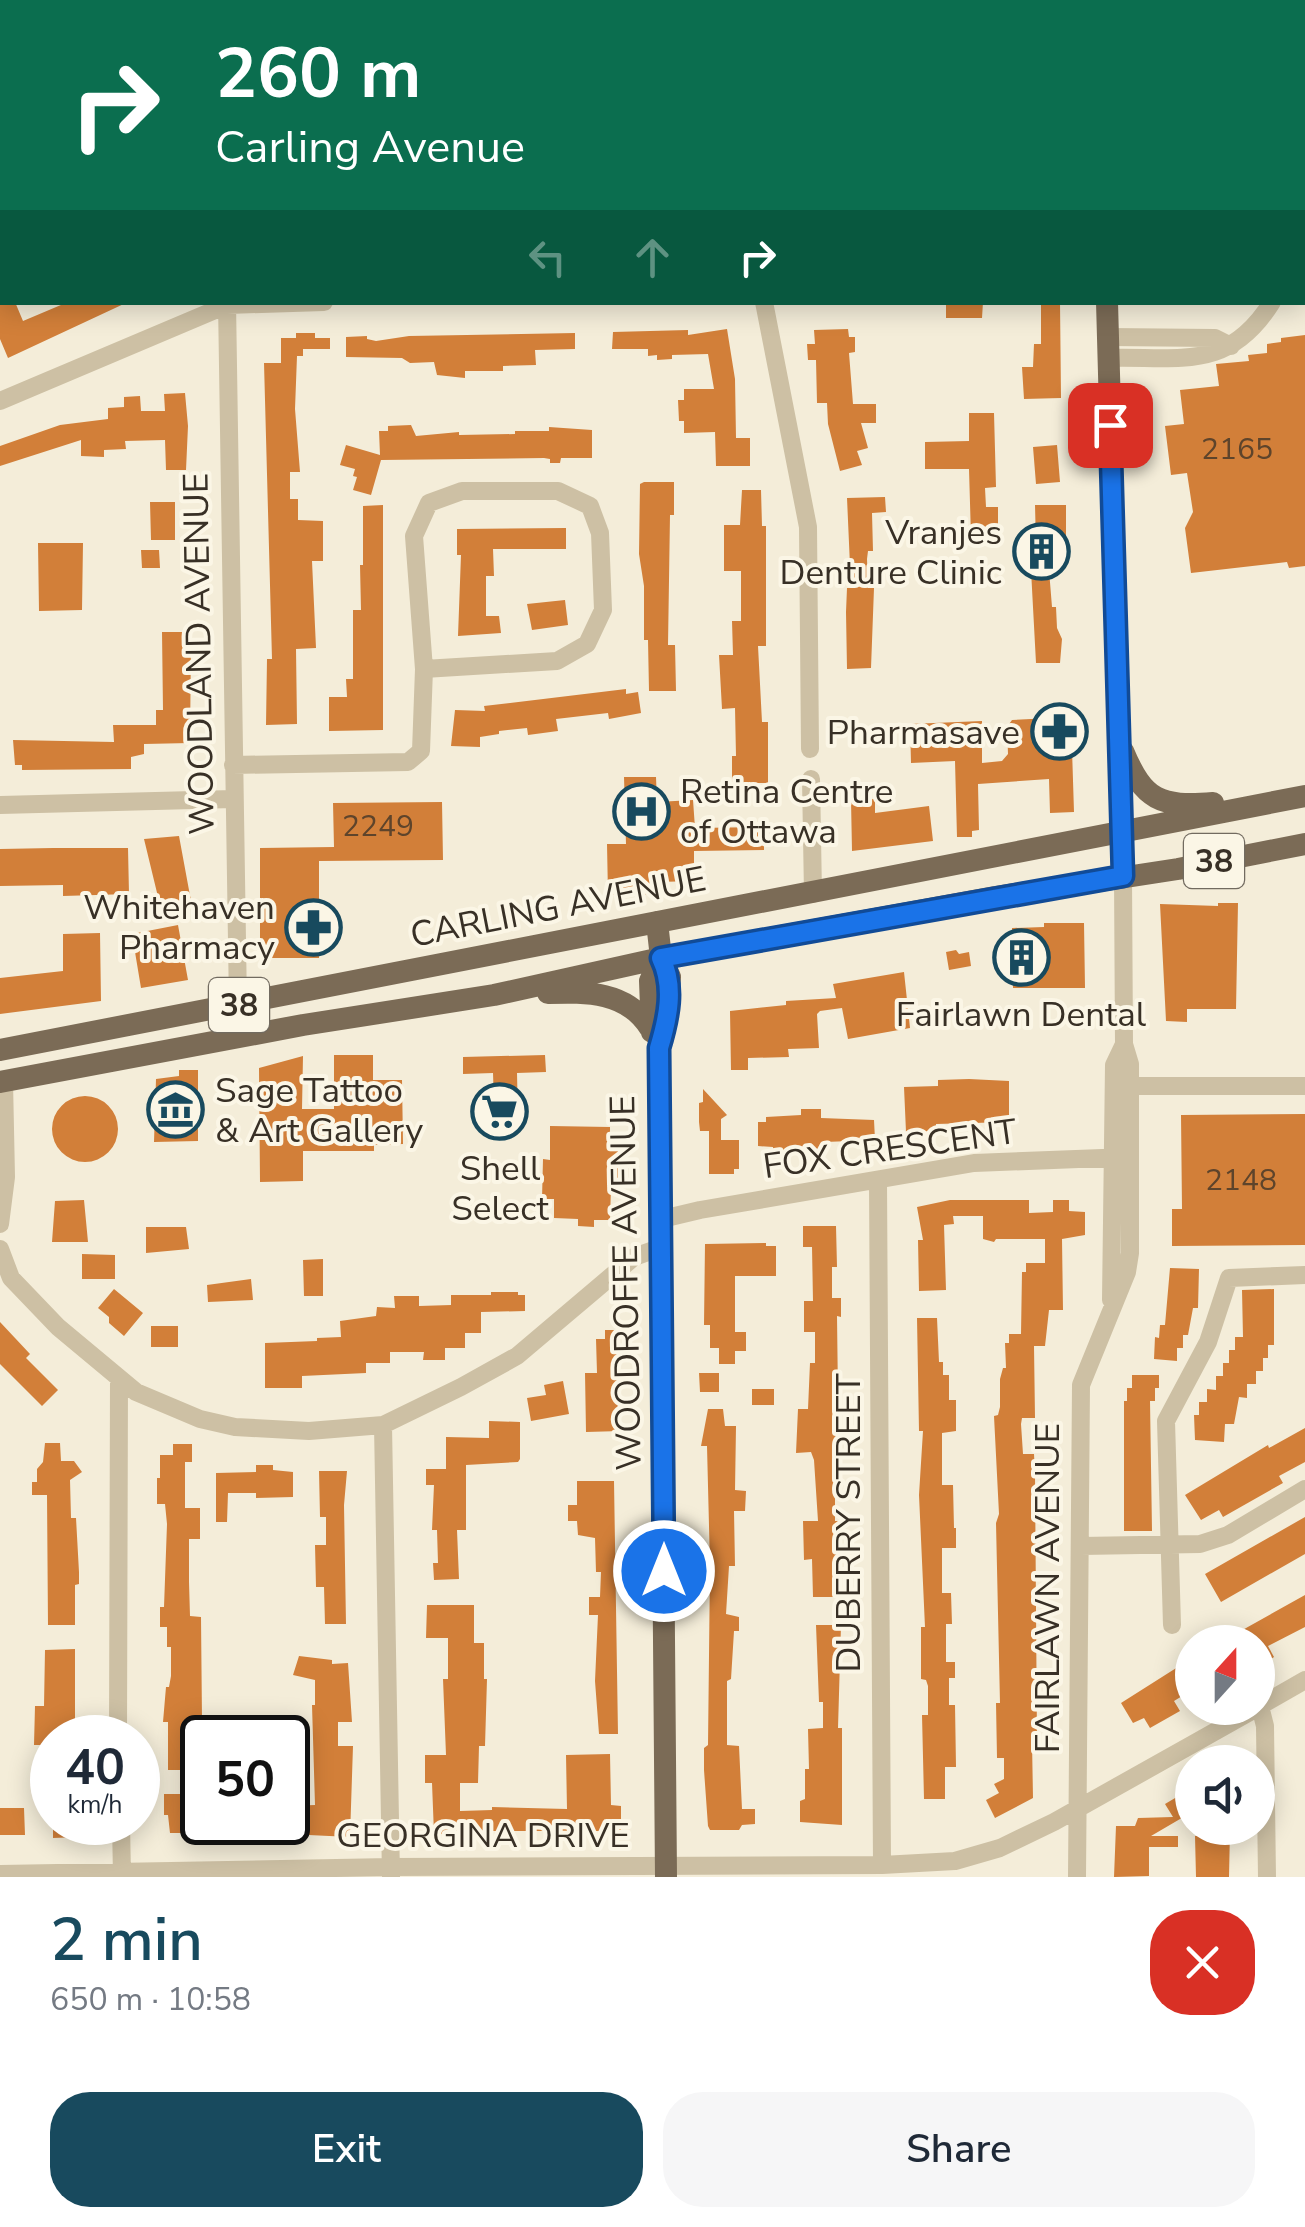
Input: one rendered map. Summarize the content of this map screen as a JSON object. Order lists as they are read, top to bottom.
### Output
{
  "streets": {
    "main road": ["38", "CARLING AVENUE", "WOODROFFE AVENUE"],
    "street": [
      "WOODLAND AVENUE",
      "FOX CRESCENT",
      "DUBERRY STREET",
      "FAIRLAWN AVENUE",
      "GEORGINA DRIVE"
    ]
  },
  "crossings": [
    ["WOODLAND AVENUE", "CARLING AVENUE"],
    ["CARLING AVENUE", "WOODROFFE AVENUE"],
    ["CARLING AVENUE", "FAIRLAWN AVENUE"],
    ["FOX CRESCENT", "WOODROFFE AVENUE"],
    ["FOX CRESCENT", "DUBERRY STREET"],
    ["FOX CRESCENT", "FAIRLAWN AVENUE"],
    ["WOODROFFE AVENUE", "GEORGINA DRIVE"],
    ["DUBERRY STREET", "GEORGINA DRIVE"],
    ["FAIRLAWN AVENUE", "GEORGINA DRIVE"]
  ],
  "places": {
    "building": ["Vranjes Denture Clinic", "Fairlawn Dental"],
    "pharmacy": ["Pharmasave", "Whitehaven Pharmacy"],
    "hospital": ["Retina Centre of Ottawa"],
    "museum": ["Sage Tattoo & Art Gallery"],
    "supermarket": ["Shell Select"]
  },
  "house_numbers": ["2165", "2249", "2148"],
  "north": "top",
  "page": {
    "turn": ["260 m", "Carling Avenue"],
    "speed": "40 km/h",
    "limit": "50",
    "heading": ["2 min", "650 m · 10:58"],
    "buttons": ["Exit", "Share"]
  }
}
